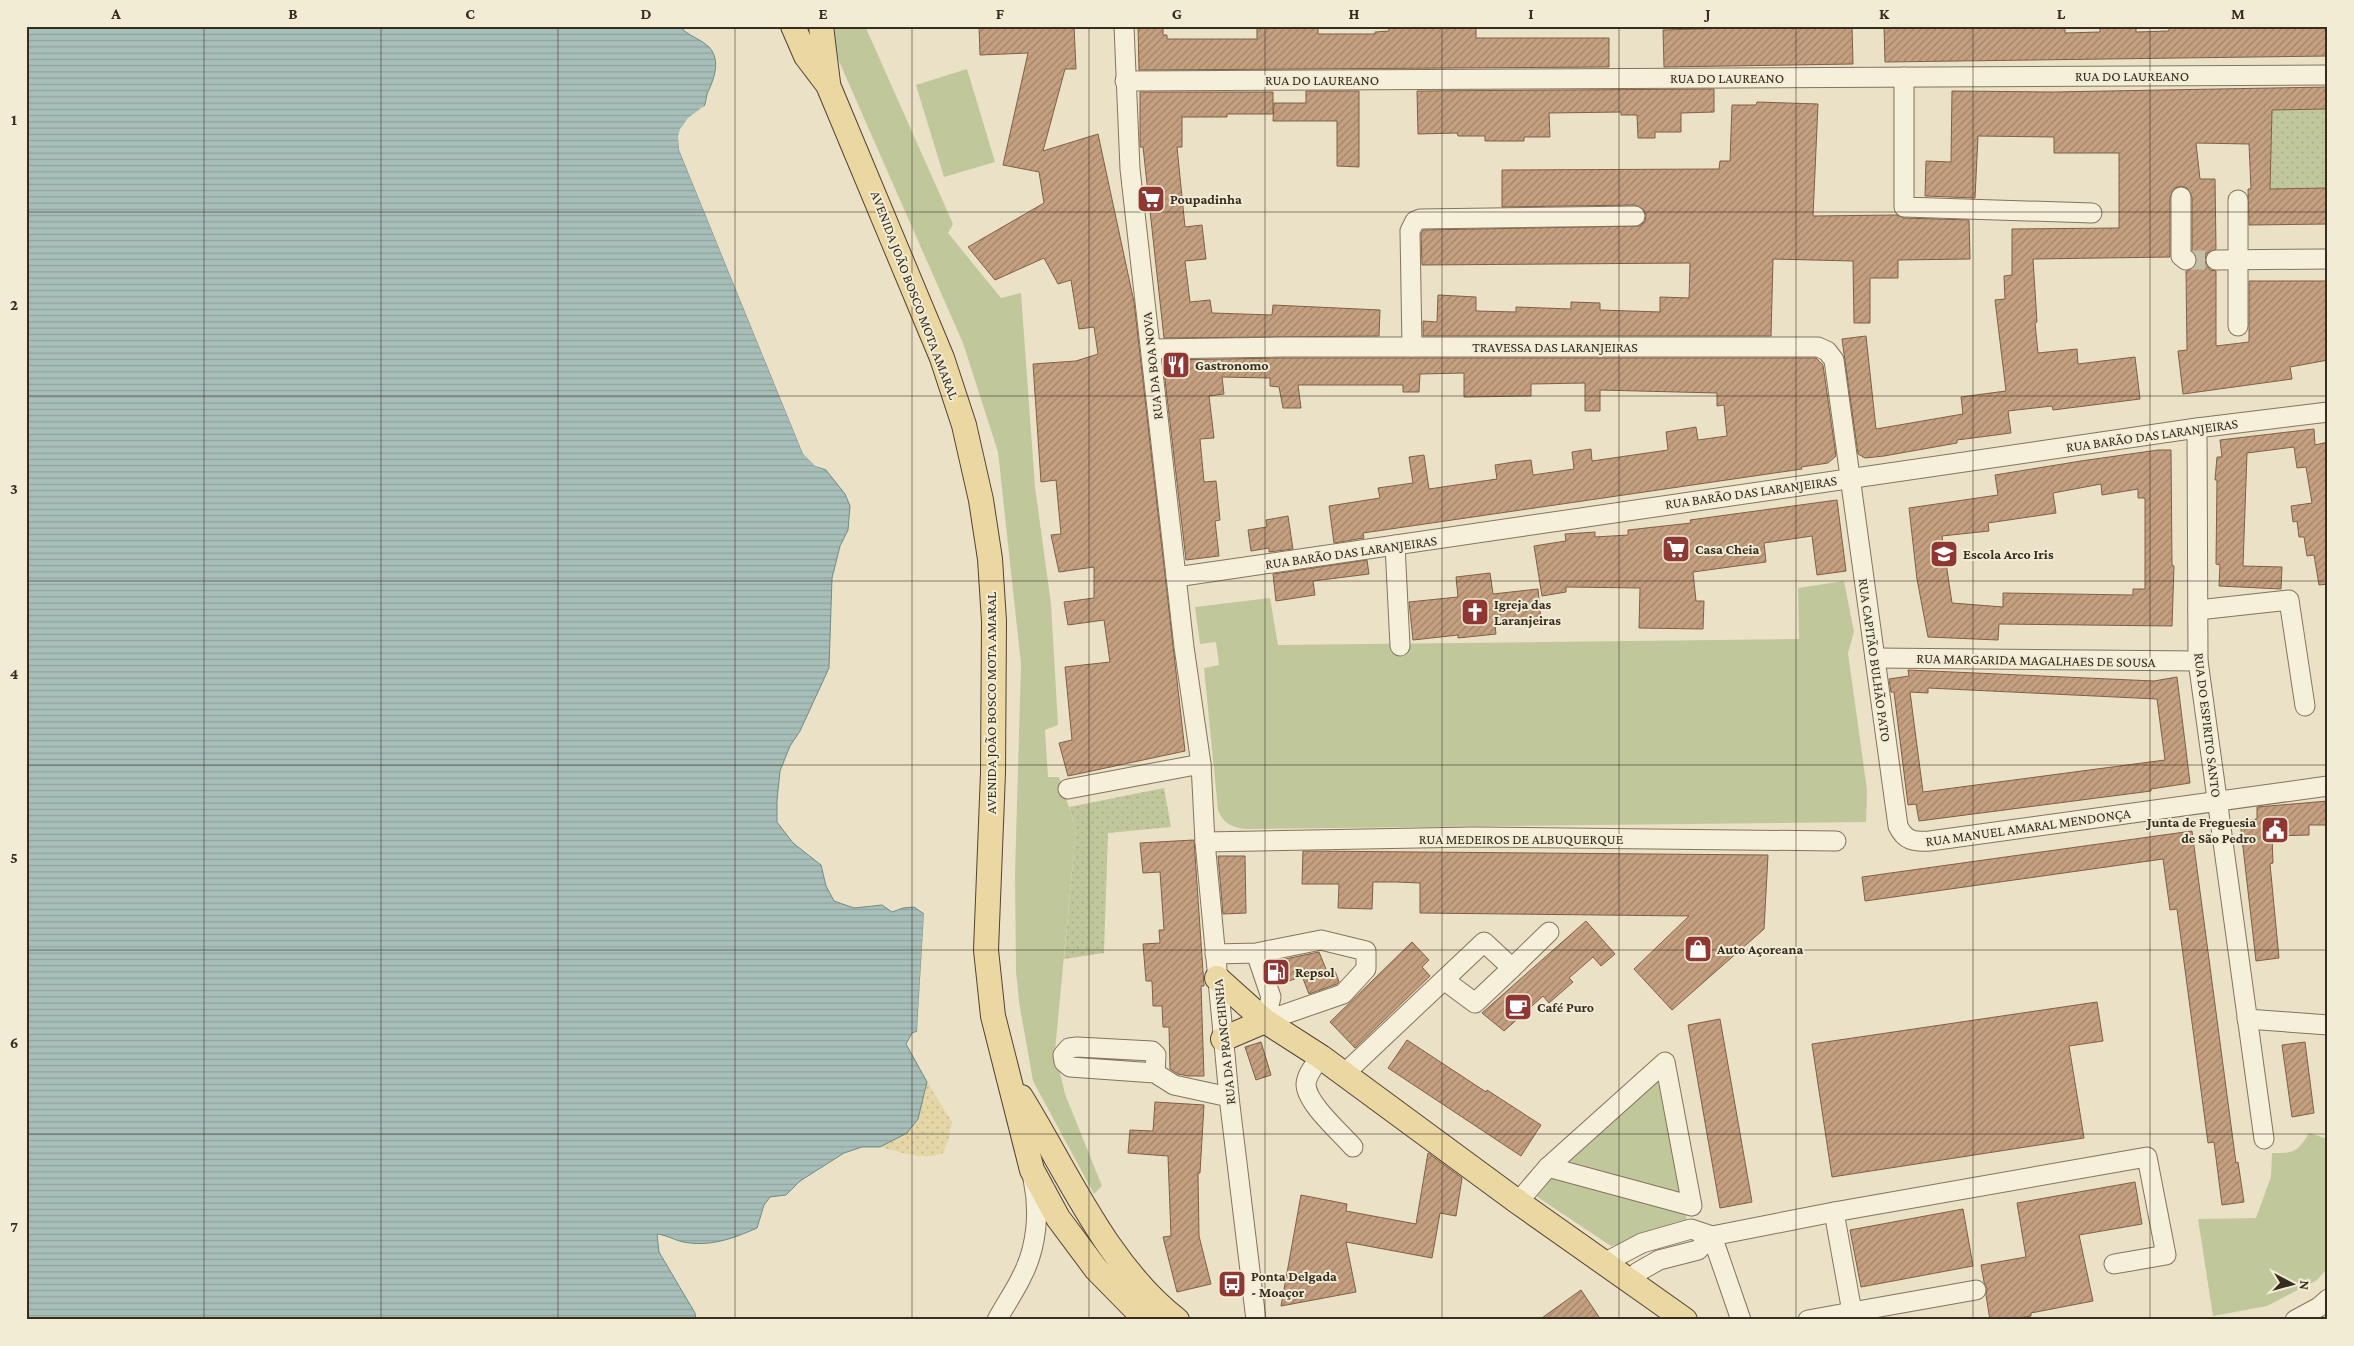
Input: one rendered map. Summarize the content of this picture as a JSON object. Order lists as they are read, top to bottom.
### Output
{
  "streets": {
    "main road": ["AVENIDA JOÃO BOSCO MOTA AMARAL"],
    "street": [
      "RUA DO LAUREANO",
      "TRAVESSA DAS LARANJEIRAS",
      "RUA DA BOA NOVA",
      "RUA BARÃO DAS LARANJEIRAS",
      "RUA CAPITÃO BULHÃO PATO",
      "RUA MARGARIDA MAGALHAES DE SOUSA",
      "RUA DO ESPIRITO SANTO",
      "RUA MANUEL AMARAL MENDONÇA",
      "RUA MEDEIROS DE ALBUQUERQUE",
      "RUA DA PRANCHINHA"
    ]
  },
  "crossings": [
    ["RUA DO LAUREANO", "RUA DA BOA NOVA"],
    ["TRAVESSA DAS LARANJEIRAS", "RUA DA BOA NOVA"],
    ["TRAVESSA DAS LARANJEIRAS", "RUA BARÃO DAS LARANJEIRAS"],
    ["TRAVESSA DAS LARANJEIRAS", "RUA CAPITÃO BULHÃO PATO"],
    ["RUA DA BOA NOVA", "RUA BARÃO DAS LARANJEIRAS"],
    ["RUA DA BOA NOVA", "RUA DA PRANCHINHA"],
    ["RUA BARÃO DAS LARANJEIRAS", "RUA CAPITÃO BULHÃO PATO"],
    ["RUA BARÃO DAS LARANJEIRAS", "RUA DO ESPIRITO SANTO"],
    ["RUA CAPITÃO BULHÃO PATO", "RUA MARGARIDA MAGALHAES DE SOUSA"],
    ["RUA CAPITÃO BULHÃO PATO", "RUA MANUEL AMARAL MENDONÇA"],
    ["RUA MARGARIDA MAGALHAES DE SOUSA", "RUA DO ESPIRITO SANTO"],
    ["RUA DO ESPIRITO SANTO", "RUA MANUEL AMARAL MENDONÇA"],
    ["RUA MEDEIROS DE ALBUQUERQUE", "RUA DA PRANCHINHA"]
  ],
  "places": {
    "supermarket": ["Poupadinha", "Casa Cheia"],
    "restaurant": ["Gastronomo"],
    "school or university": ["Escola Arco Iris"],
    "church": ["Igreja das Laranjeiras"],
    "public building": ["Junta de Freguesia de São Pedro"],
    "shop": ["Auto Açoreana"],
    "fuel station": ["Repsol"],
    "cafe": ["Café Puro"],
    "bus stop": ["Ponta Delgada - Moaçor"]
  },
  "north": "right",
  "grid": {
    "columns": [
      "A",
      "B",
      "C",
      "D",
      "E",
      "F",
      "G",
      "H",
      "I",
      "J",
      "K",
      "L",
      "M"
    ],
    "rows": [
      "1",
      "2",
      "3",
      "4",
      "5",
      "6",
      "7"
    ]
  }
}
